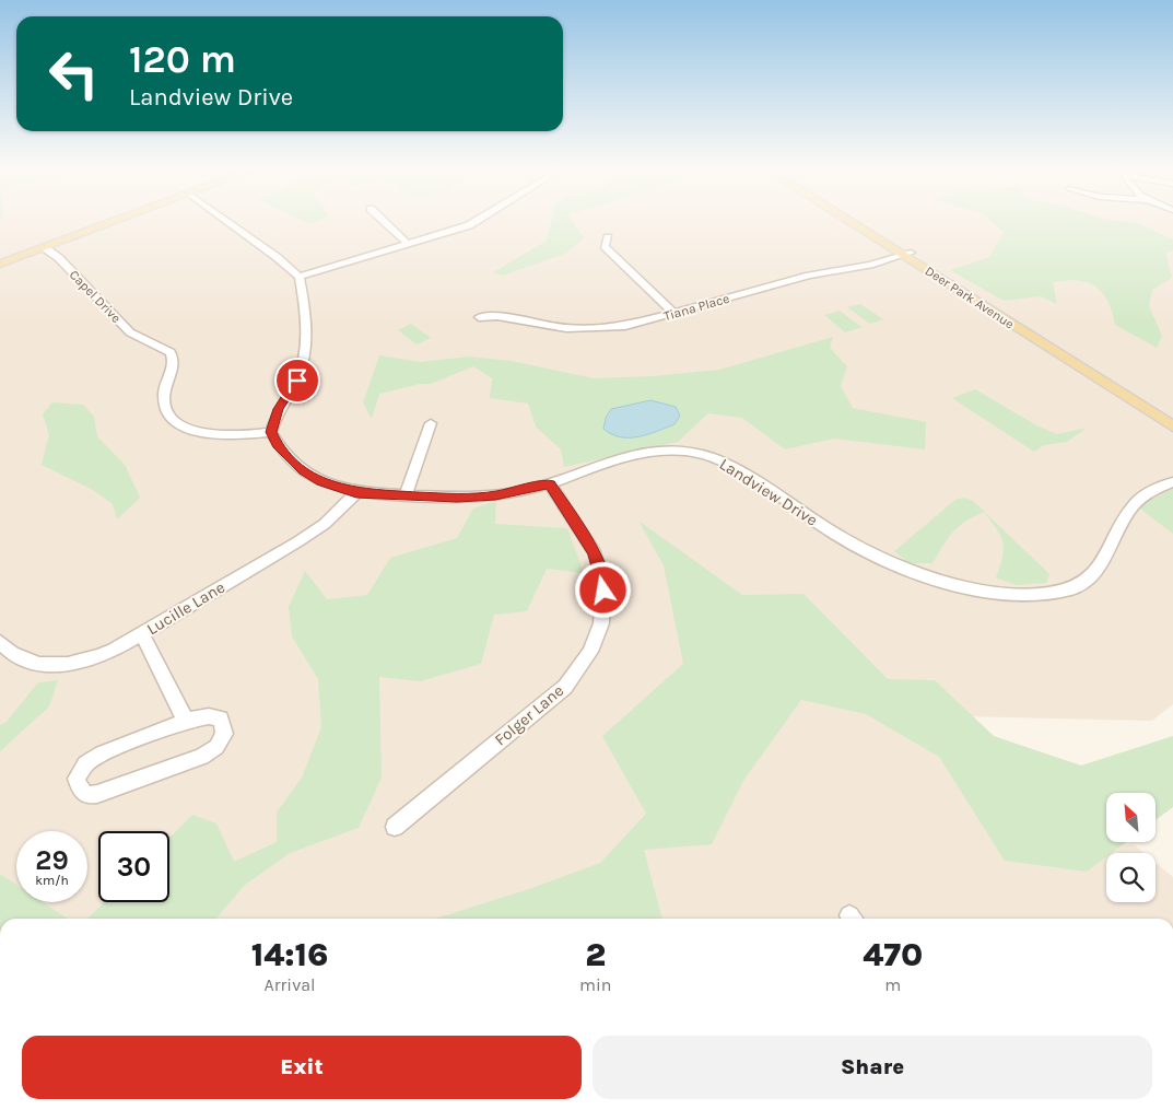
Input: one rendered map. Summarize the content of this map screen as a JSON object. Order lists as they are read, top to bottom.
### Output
{
  "streets": {
    "main road": ["Deer Park Avenue"],
    "street": [
      "Capel Drive",
      "Tiana Place",
      "Landview Drive",
      "Lucille Lane",
      "Folger Lane"
    ]
  },
  "crossings": [
    ["Capel Drive", "Landview Drive"],
    ["Deer Park Avenue", "Tiana Place"],
    ["Landview Drive", "Lucille Lane"],
    ["Landview Drive", "Folger Lane"]
  ],
  "north": "top left",
  "page": {
    "turn": ["120 m", "Landview Drive"],
    "speed": "29 km/h",
    "limit": "30",
    "eta": [
      "14:16",
      "Arrival",
      "2",
      "min",
      "470",
      "m"
    ],
    "buttons": ["Exit", "Share"]
  }
}
